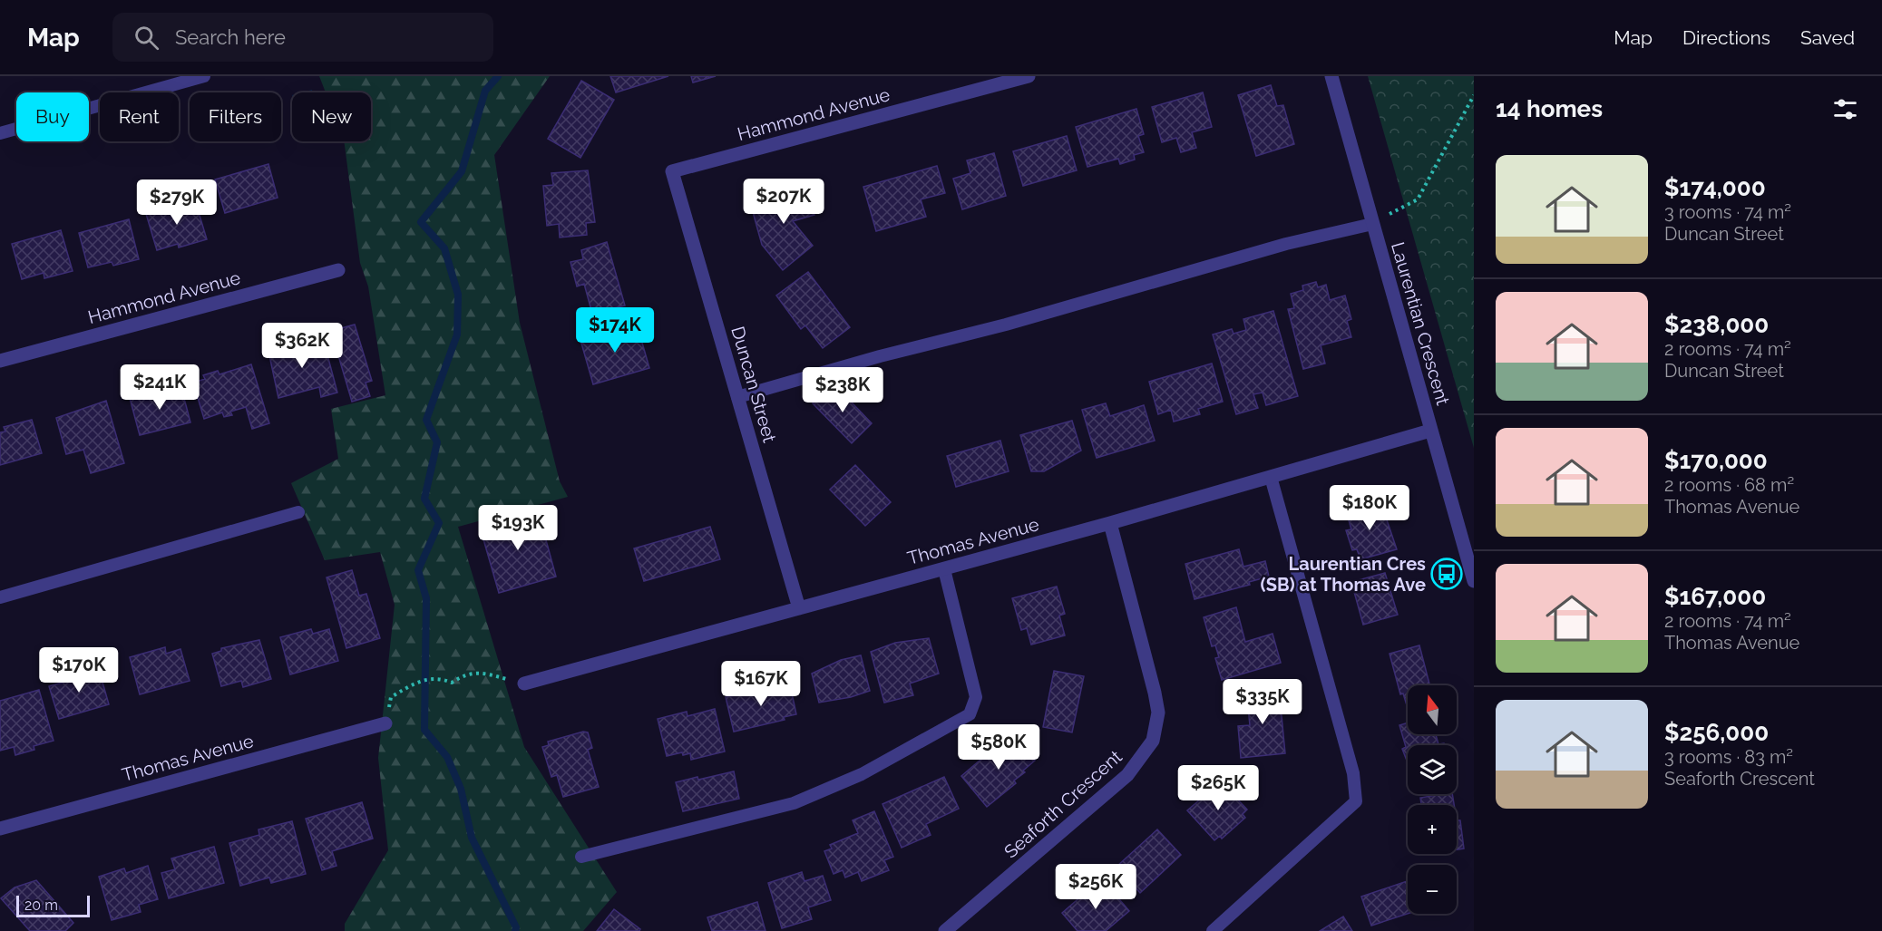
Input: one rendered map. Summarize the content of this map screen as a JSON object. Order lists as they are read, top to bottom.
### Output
{
  "streets": {
    "street": [
      "Hammond Avenue",
      "Laurentian Crescent",
      "Duncan Street",
      "Thomas Avenue",
      "Seaforth Crescent"
    ]
  },
  "crossings": [
    ["Hammond Avenue", "Duncan Street"],
    ["Laurentian Crescent", "Thomas Avenue"],
    ["Duncan Street", "Thomas Avenue"],
    ["Thomas Avenue", "Seaforth Crescent"]
  ],
  "places": {
    "bus stop": ["Laurentian Cres (SB) at Thomas Ave"]
  },
  "scale_bar": "20 m",
  "north": "top",
  "page": {
    "header": "Map",
    "search": "Search here",
    "nav": ["Map", "Directions", "Saved"],
    "heading": "14 homes",
    "chip": [
      "Buy",
      "Rent",
      "Filters",
      "New"
    ],
    "list": [
      {
        "name": "$174,000",
        "note": "3 rooms · 74 m² · Duncan Street"
      },
      {
        "name": "$238,000",
        "note": "2 rooms · 74 m² · Duncan Street"
      },
      {
        "name": "$170,000",
        "note": "2 rooms · 68 m² · Thomas Avenue"
      },
      {
        "name": "$167,000",
        "note": "2 rooms · 74 m² · Thomas Avenue"
      },
      {
        "name": "$256,000",
        "note": "3 rooms · 83 m² · Seaforth Crescent"
      }
    ],
    "price": [
      "$207K",
      "$279K",
      "$174K",
      "$362K",
      "$241K",
      "$238K",
      "$180K",
      "$193K",
      "$170K",
      "$167K",
      "$335K",
      "$580K",
      "$265K",
      "$256K"
    ],
    "map_buttons": ["+", "−"],
    "scale": "20 m"
  }
}
